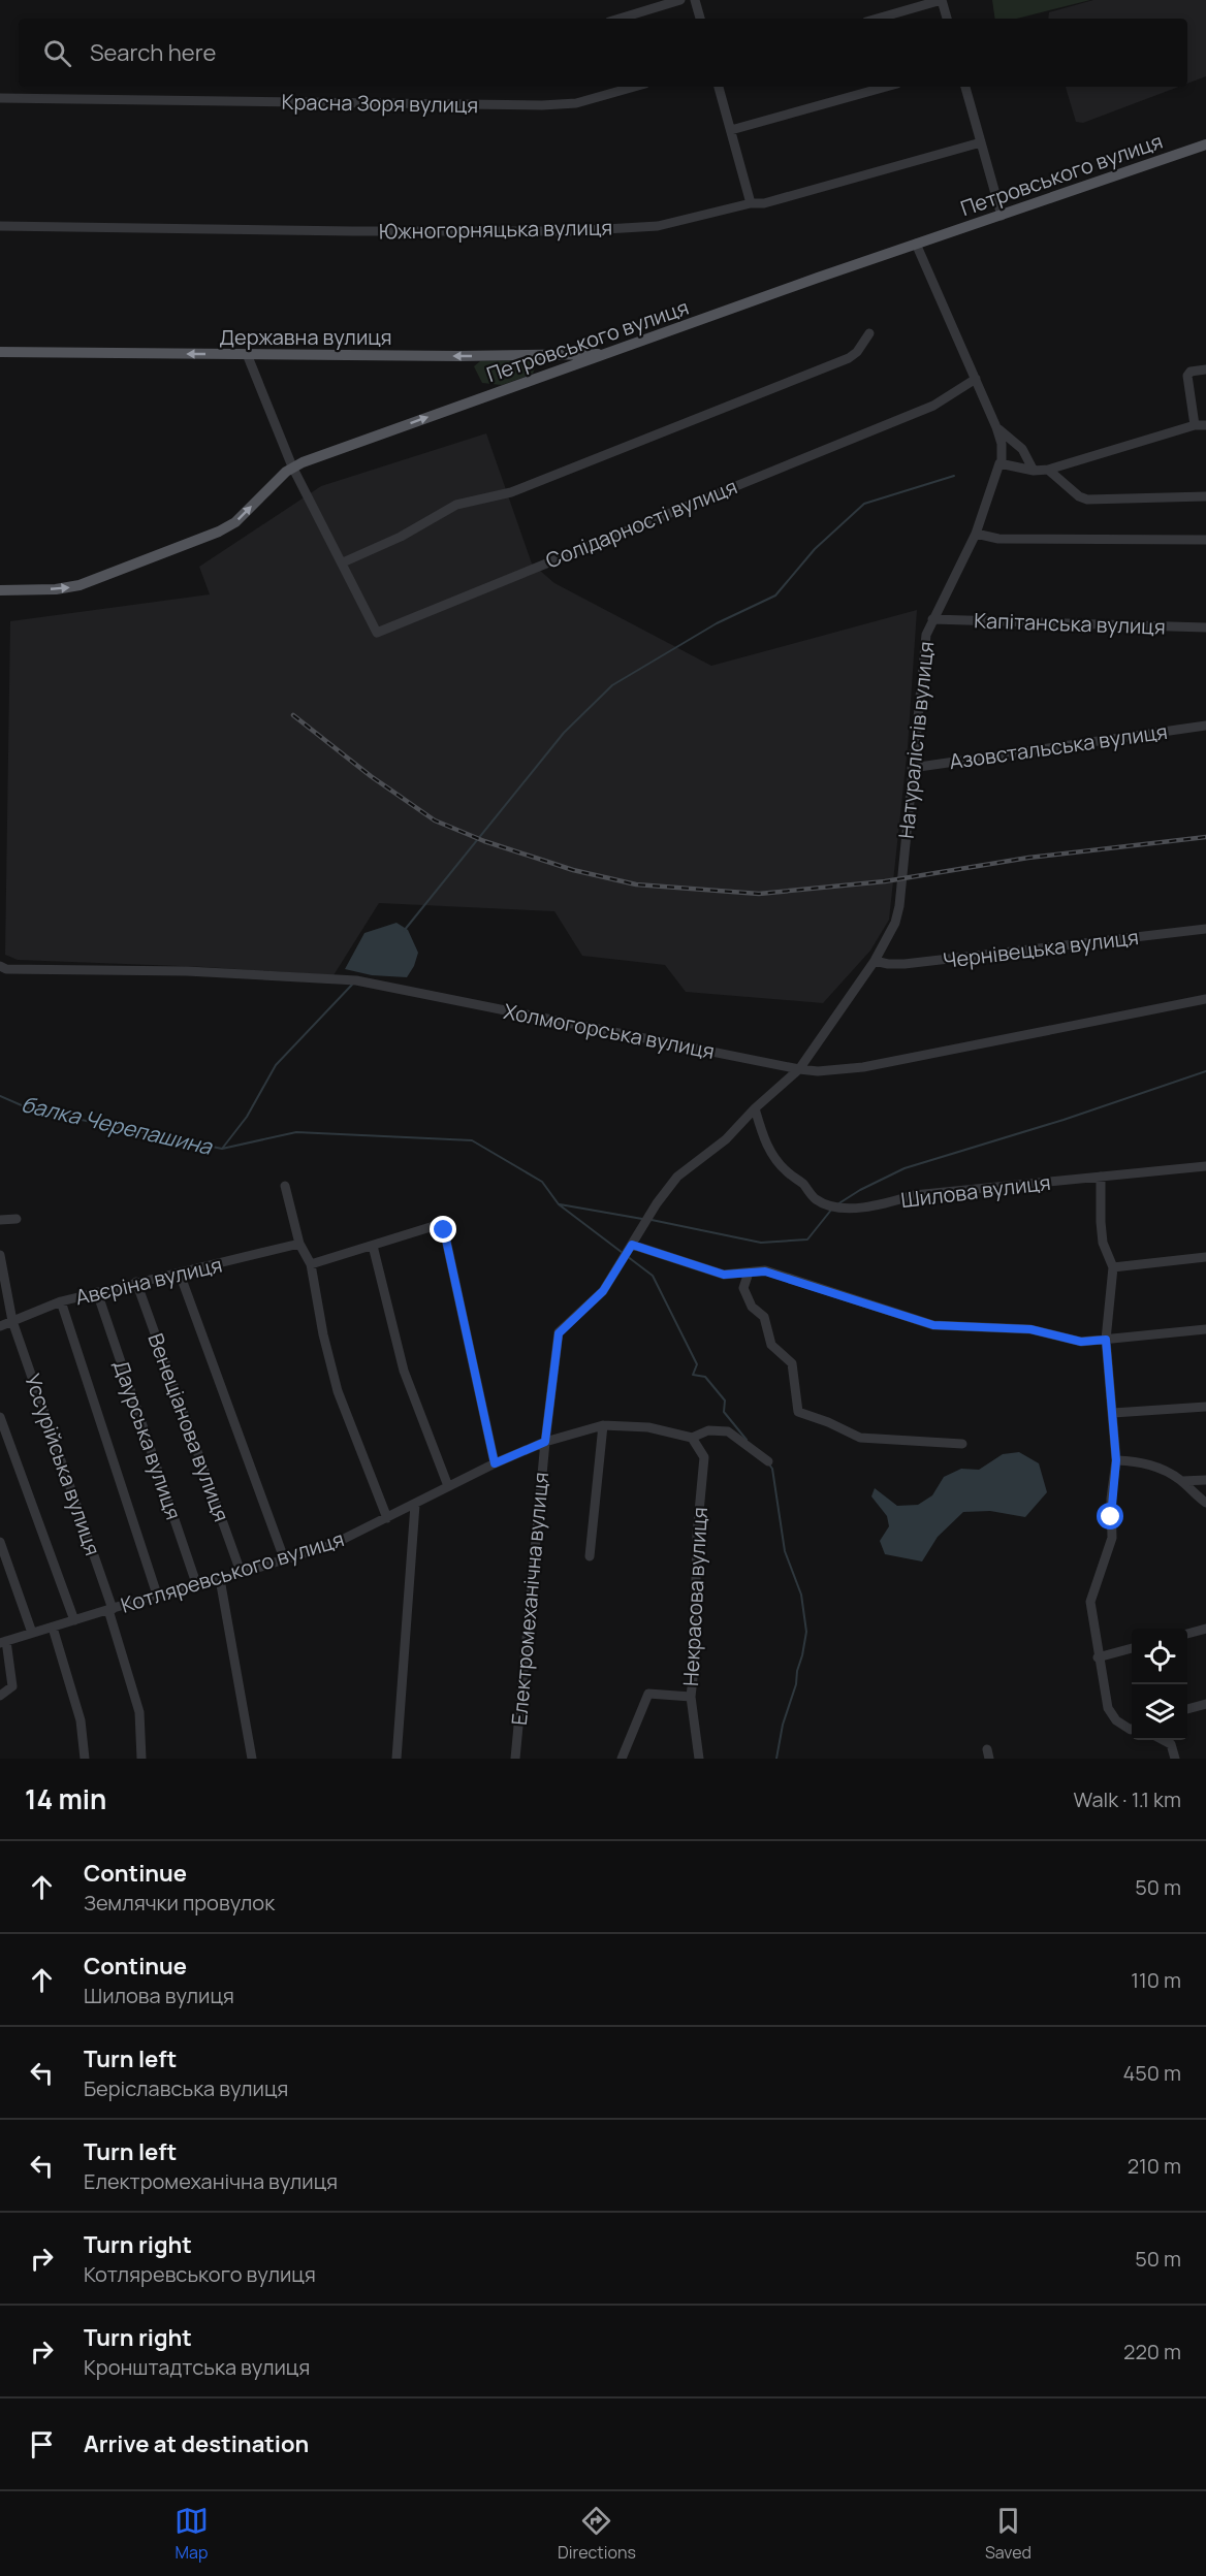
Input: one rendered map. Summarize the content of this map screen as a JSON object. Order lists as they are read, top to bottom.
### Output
{
  "streets": {
    "main road": ["Петровського вулиця", "Державна вулиця"],
    "street": [
      "Красна Зоря вулиця",
      "Южногорняцька вулиця",
      "Солідарності вулиця",
      "Капітанська вулиця",
      "Натуралістів вулиця",
      "Азовстальська вулиця",
      "Чернівецька вулиця",
      "Холмогорська вулиця",
      "Шилова вулиця",
      "Авєріна вулиця",
      "Венеціанова вулиця",
      "Даурська вулиця",
      "Уссурійська вулиця",
      "Котляревського вулиця",
      "Некрасова вулиця",
      "Електромеханічна вулиця"
    ]
  },
  "crossings": [
    ["Петровського вулиця", "Державна вулиця"],
    ["Петровського вулиця", "Солідарності вулиця"],
    ["Петровського вулиця", "Натуралістів вулиця"],
    ["Державна вулиця", "Солідарності вулиця"],
    ["Солідарності вулиця", "Натуралістів вулиця"],
    ["Капітанська вулиця", "Натуралістів вулиця"],
    ["Натуралістів вулиця", "Азовстальська вулиця"],
    ["Натуралістів вулиця", "Чернівецька вулиця"],
    ["Натуралістів вулиця", "Холмогорська вулиця"],
    ["Натуралістів вулиця", "Шилова вулиця"],
    ["Натуралістів вулиця", "Електромеханічна вулиця"],
    ["Шилова вулиця", "Електромеханічна вулиця"],
    ["Авєріна вулиця", "Венеціанова вулиця"],
    ["Авєріна вулиця", "Даурська вулиця"],
    ["Авєріна вулиця", "Уссурійська вулиця"],
    ["Венеціанова вулиця", "Котляревського вулиця"],
    ["Даурська вулиця", "Котляревського вулиця"],
    ["Уссурійська вулиця", "Котляревського вулиця"],
    ["Котляревського вулиця", "Некрасова вулиця"],
    ["Котляревського вулиця", "Електромеханічна вулиця"]
  ],
  "one_way": ["Петровського вулиця", "Державна вулиця"],
  "water": ["балка Черепашина"],
  "page": {
    "search": "Search here",
    "heading": ["14 min", "Walk · 1.1 km"],
    "list": [
      ["Continue", "Землячки провулок", "50 m"],
      ["Continue", "Шилова вулиця", "110 m"],
      ["Turn left", "Беріславська вулиця", "450 m"],
      ["Turn left", "Електромеханічна вулиця", "210 m"],
      ["Turn right", "Котляревського вулиця", "50 m"],
      ["Turn right", "Кронштадтська вулиця", "220 m"],
      "Arrive at destination"
    ],
    "nav": ["Map", "Directions", "Saved"]
  }
}
